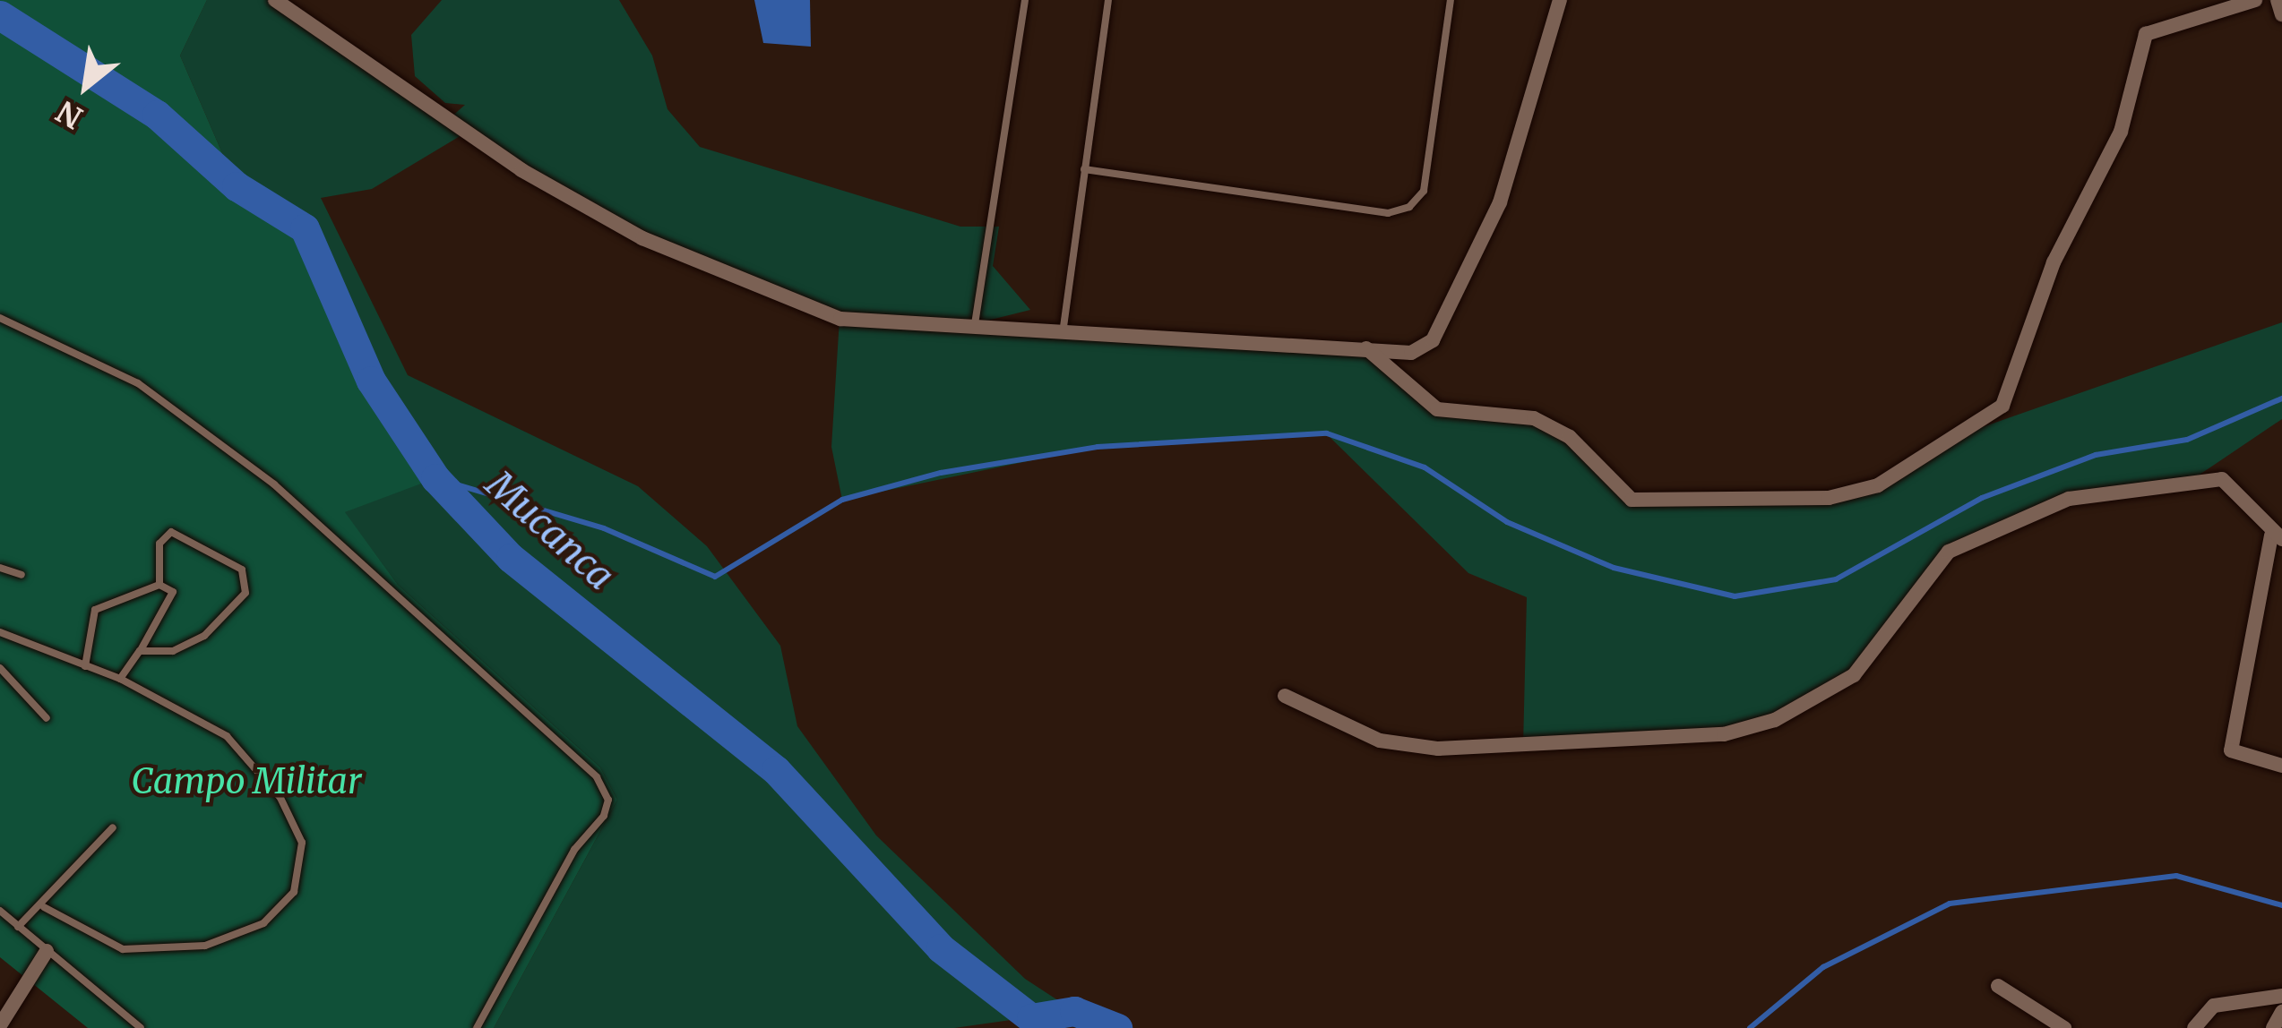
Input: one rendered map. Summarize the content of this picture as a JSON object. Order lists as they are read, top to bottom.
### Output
{
  "water": ["Mucanca"],
  "parks": ["Campo Militar"],
  "north": "bottom left"
}
